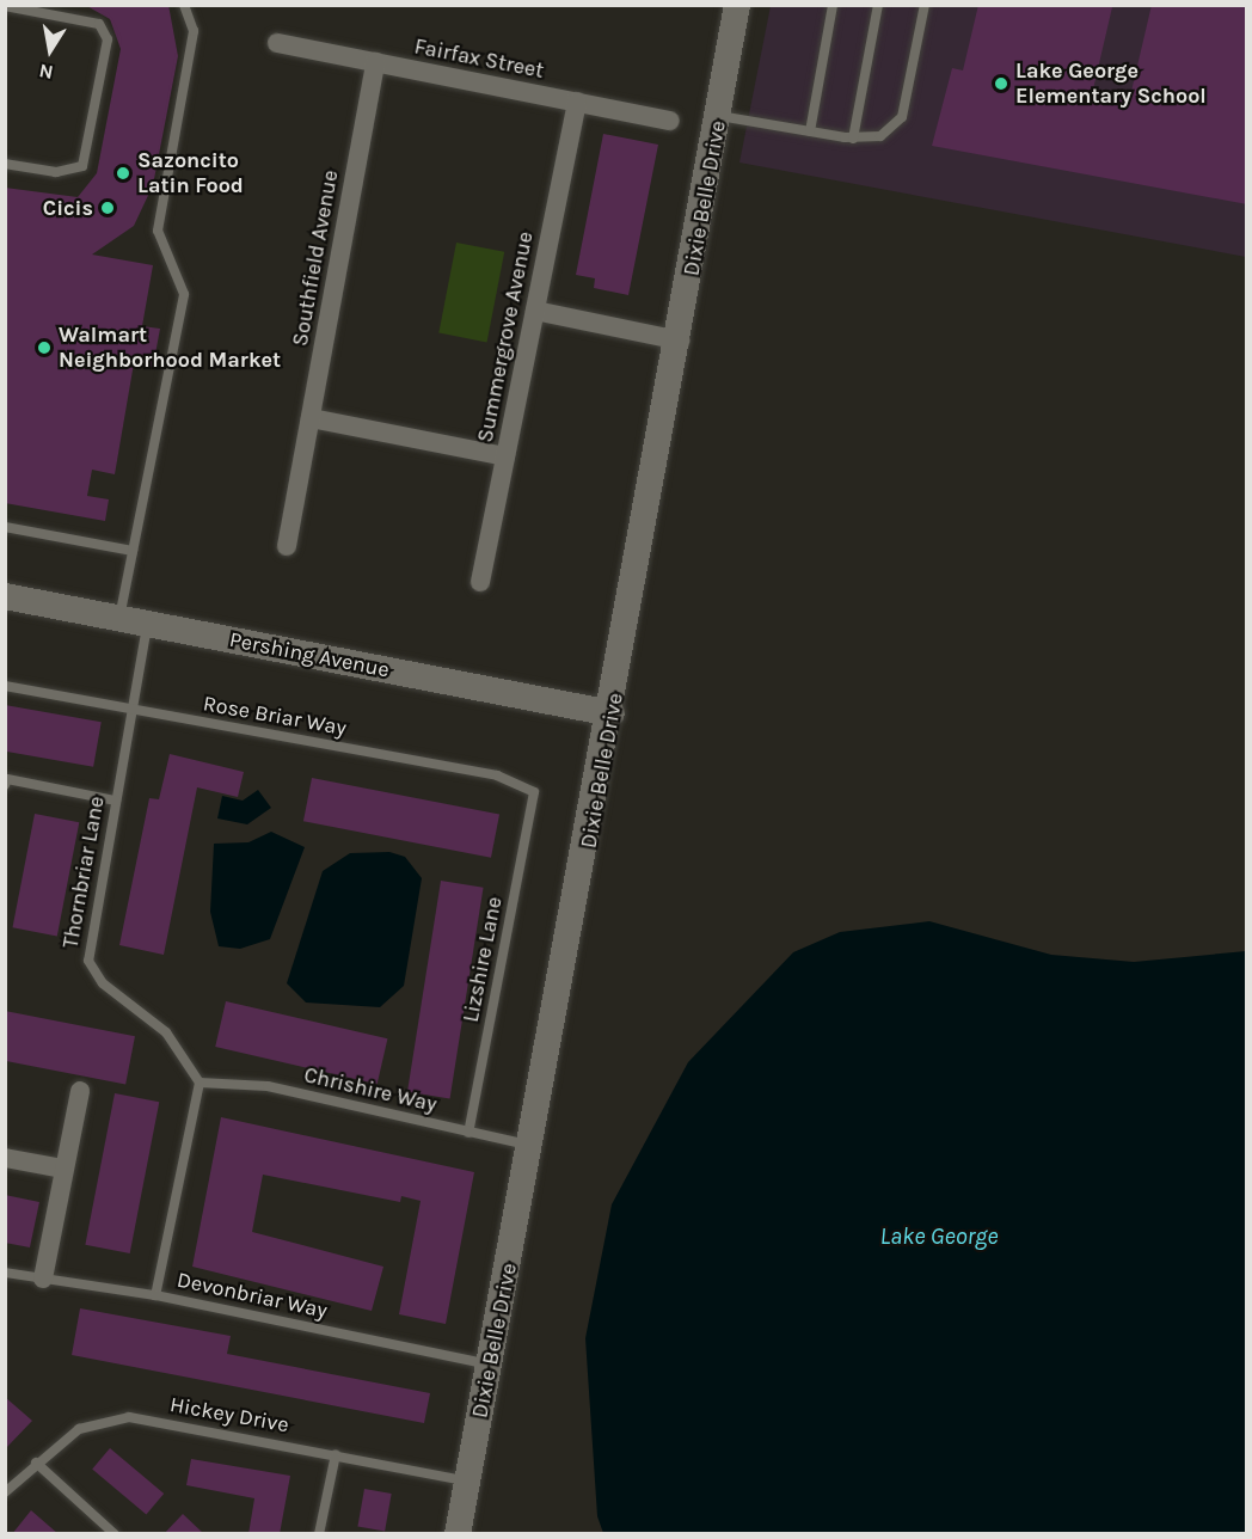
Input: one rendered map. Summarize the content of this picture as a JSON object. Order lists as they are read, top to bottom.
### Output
{
  "streets": {
    "street": [
      "Fairfax Street",
      "Dixie Belle Drive",
      "Southfield Avenue",
      "Summergrove Avenue",
      "Pershing Avenue"
    ],
    "lane": [
      "Rose Briar Way",
      "Thornbriar Lane",
      "Lizshire Lane",
      "Chrishire Way",
      "Devonbriar Way",
      "Hickey Drive"
    ]
  },
  "crossings": [
    ["Fairfax Street", "Southfield Avenue"],
    ["Fairfax Street", "Summergrove Avenue"],
    ["Dixie Belle Drive", "Pershing Avenue"],
    ["Dixie Belle Drive", "Chrishire Way"],
    ["Dixie Belle Drive", "Devonbriar Way"],
    ["Dixie Belle Drive", "Hickey Drive"],
    ["Pershing Avenue", "Thornbriar Lane"],
    ["Rose Briar Way", "Thornbriar Lane"],
    ["Rose Briar Way", "Lizshire Lane"],
    ["Thornbriar Lane", "Chrishire Way"],
    ["Lizshire Lane", "Chrishire Way"]
  ],
  "water": ["Lake George"],
  "places": [
    "Lake George Elementary School",
    "Sazoncito Latin Food",
    "Cicis",
    "Walmart Neighborhood Market"
  ],
  "north": "bottom"
}
